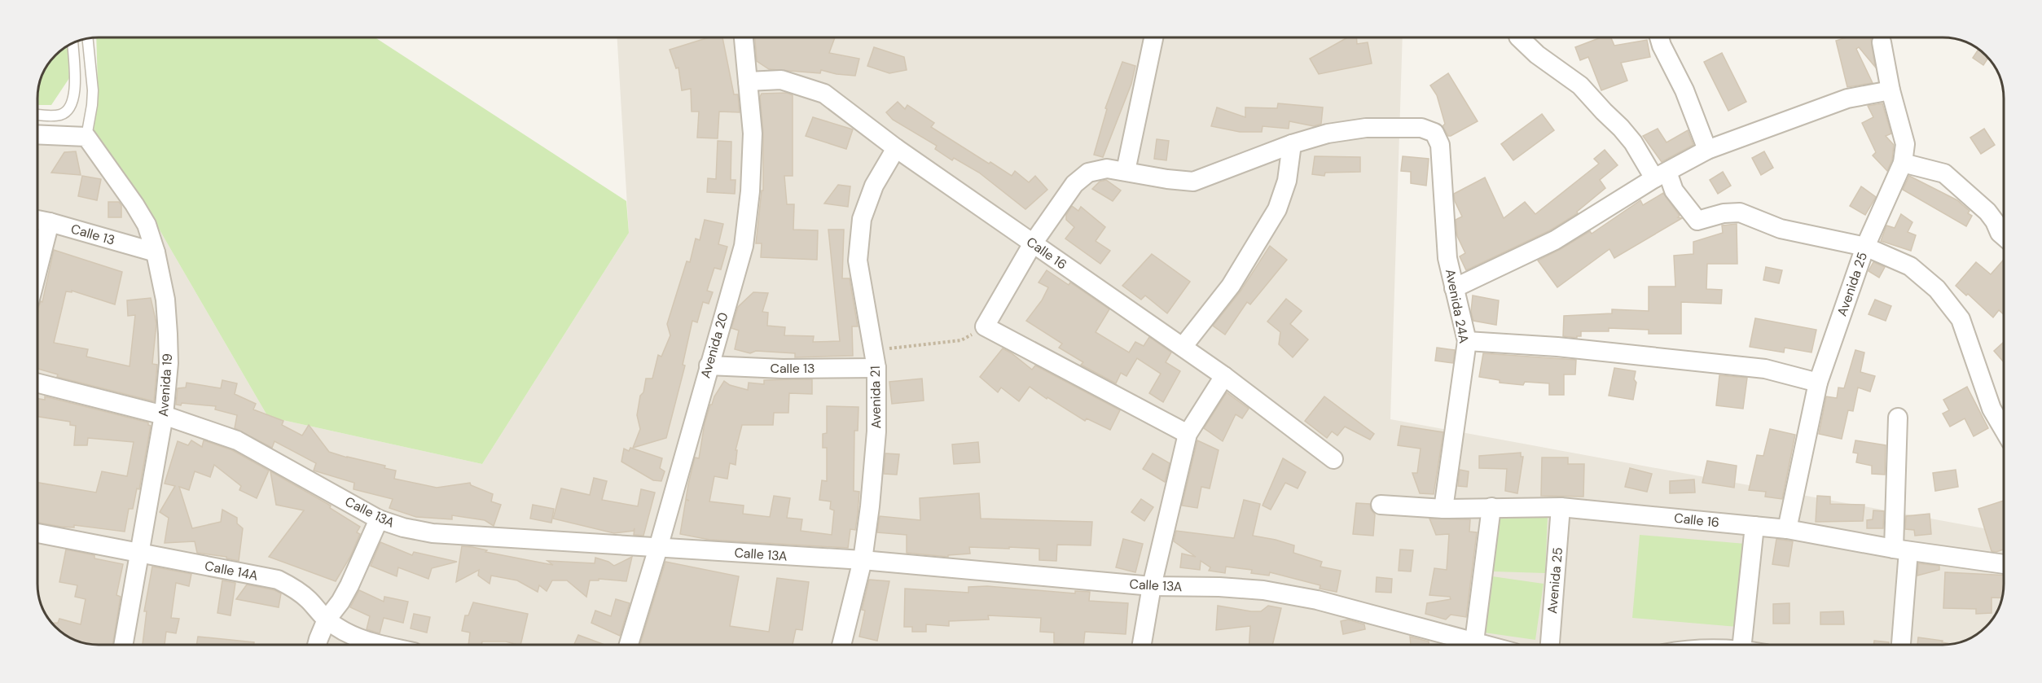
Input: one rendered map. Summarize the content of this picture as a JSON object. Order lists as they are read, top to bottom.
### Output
{
  "streets": {
    "street": [
      "Calle 13",
      "Calle 16",
      "Avenida 25",
      "Avenida 24A",
      "Avenida 20",
      "Avenida 19",
      "Avenida 21",
      "Calle 13A",
      "Calle 14A"
    ]
  },
  "crossings": [
    ["Calle 13", "Avenida 20"],
    ["Calle 13", "Avenida 19"],
    ["Calle 13", "Avenida 21"],
    ["Calle 16", "Avenida 25"],
    ["Calle 16", "Avenida 24A"],
    ["Calle 16", "Avenida 20"],
    ["Calle 16", "Avenida 21"],
    ["Avenida 20", "Calle 13A"],
    ["Avenida 19", "Calle 13A"],
    ["Avenida 19", "Calle 14A"],
    ["Avenida 21", "Calle 13A"]
  ]
}
